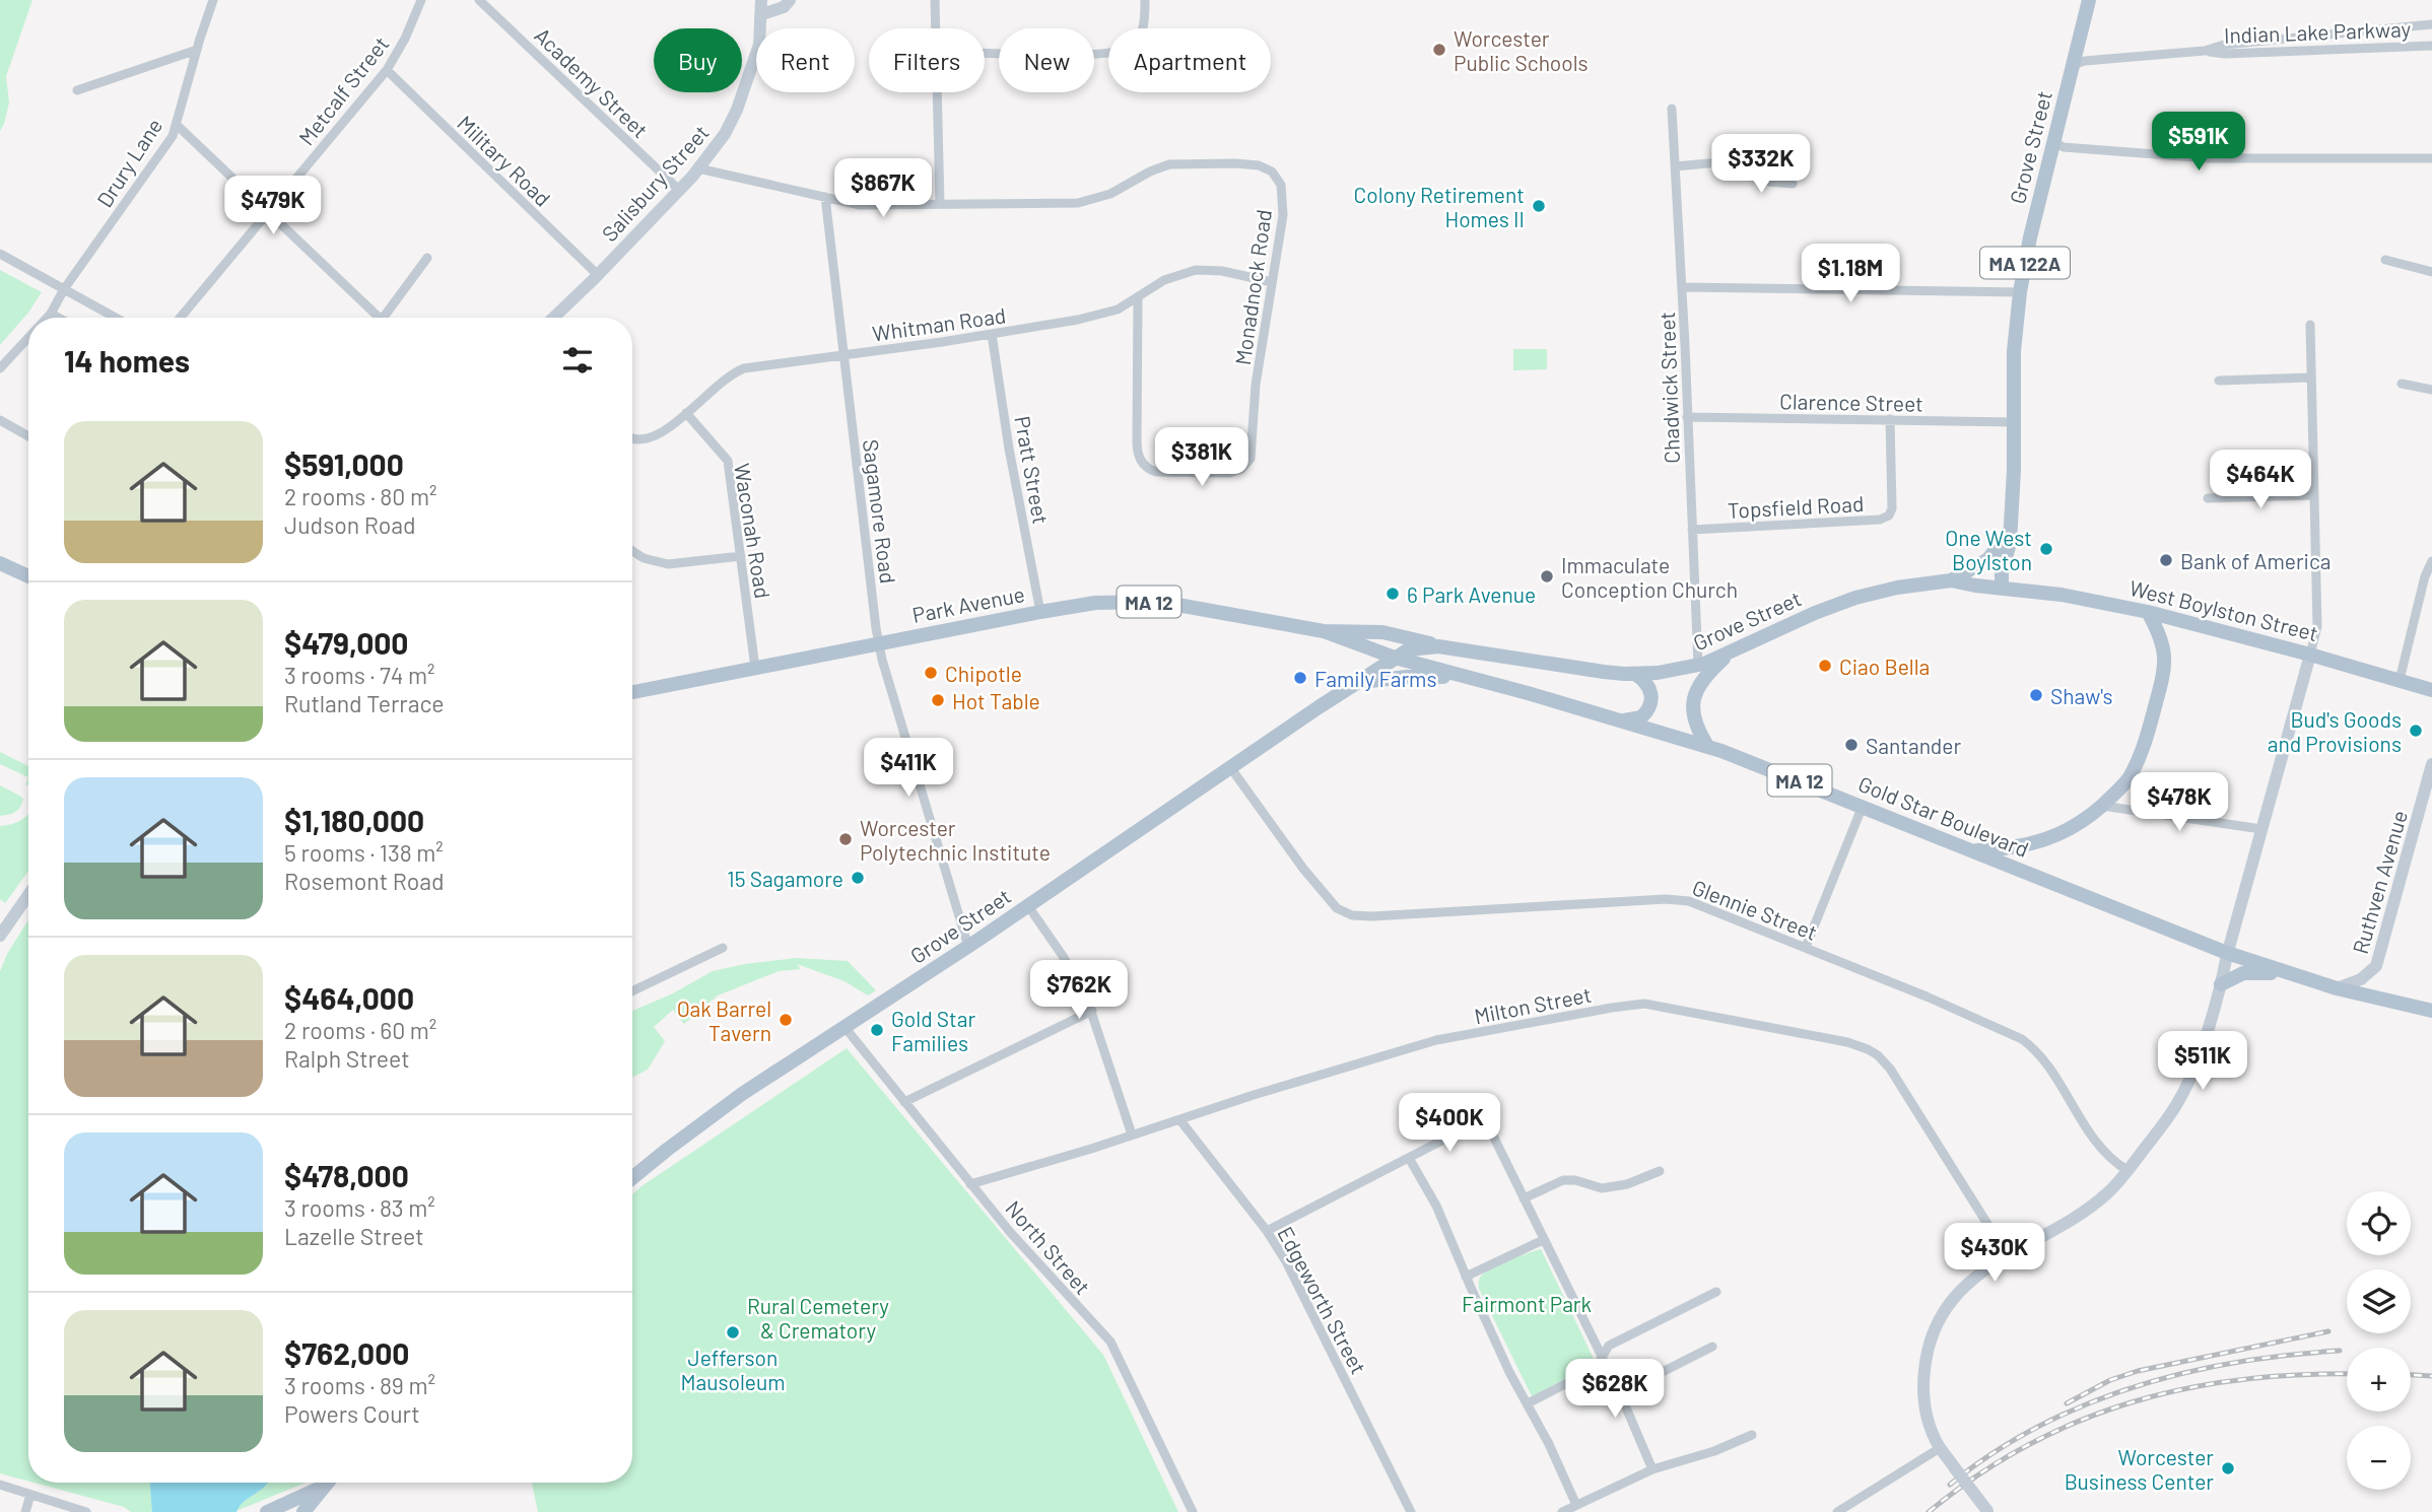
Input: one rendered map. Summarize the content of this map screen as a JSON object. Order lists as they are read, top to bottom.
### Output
{
  "streets": {
    "main road": [
      "Grove Street",
      "Salisbury Street",
      "MA 122A",
      "MA 12",
      "Park Avenue",
      "West Boylston Street",
      "Gold Star Boulevard",
      "Ruthven Avenue"
    ],
    "street": [
      "Indian Lake Parkway",
      "Academy Street",
      "Metcalf Street",
      "Military Road",
      "Drury Lane",
      "Monadnock Road",
      "Whitman Road",
      "Chadwick Street",
      "Clarence Street",
      "Pratt Street",
      "Topsfield Road",
      "Sagamore Road",
      "Waconah Road",
      "Glennie Street",
      "Milton Street",
      "North Street",
      "Edgeworth Street"
    ]
  },
  "crossings": [
    ["Indian Lake Parkway", "Grove Street"],
    ["Academy Street", "Salisbury Street"],
    ["Metcalf Street", "Military Road"],
    ["Grove Street", "Chadwick Street"],
    ["Grove Street", "Clarence Street"],
    ["Grove Street", "Sagamore Road"],
    ["Grove Street", "Park Avenue"],
    ["Grove Street", "West Boylston Street"],
    ["Grove Street", "Gold Star Boulevard"],
    ["Grove Street", "Glennie Street"],
    ["Grove Street", "North Street"],
    ["Military Road", "Salisbury Street"],
    ["Salisbury Street", "Monadnock Road"],
    ["Monadnock Road", "Whitman Road"],
    ["Monadnock Road", "Sagamore Road"],
    ["Whitman Road", "Pratt Street"],
    ["Whitman Road", "Sagamore Road"],
    ["Whitman Road", "Waconah Road"],
    ["Chadwick Street", "Clarence Street"],
    ["Chadwick Street", "Topsfield Road"],
    ["Clarence Street", "Topsfield Road"],
    ["Pratt Street", "Park Avenue"],
    ["Sagamore Road", "Park Avenue"],
    ["Waconah Road", "Park Avenue"],
    ["Park Avenue", "Gold Star Boulevard"],
    ["Gold Star Boulevard", "Ruthven Avenue"],
    ["Milton Street", "North Street"],
    ["Milton Street", "Edgeworth Street"]
  ],
  "parks": ["Fairmont Park", "Rural Cemetery & Crematory"],
  "places": [
    "Worcester Public Schools",
    "Colony Retirement Homes II",
    "One West Boylston",
    "Bank of America",
    "Immaculate Conception Church",
    "6 Park Avenue",
    "Ciao Bella",
    "Chipotle",
    "Family Farms",
    "Shaw's",
    "Hot Table",
    "Bud's Goods and Provisions",
    "Santander",
    "Worcester Polytechnic Institute",
    "15 Sagamore",
    "Oak Barrel Tavern",
    "Gold Star Families",
    "Jefferson Mausoleum",
    "Worcester Business Center"
  ],
  "page": {
    "chip": [
      "Buy",
      "Rent",
      "Filters",
      "New",
      "Apartment"
    ],
    "price": [
      "$591K",
      "$332K",
      "$867K",
      "$479K",
      "$1.18M",
      "$381K",
      "$464K",
      "$411K",
      "$478K",
      "$762K",
      "$511K",
      "$400K",
      "$430K",
      "$628K"
    ],
    "heading": "14 homes",
    "list": [
      {
        "name": "$591,000",
        "note": "2 rooms · 80 m² · Judson Road"
      },
      {
        "name": "$479,000",
        "note": "3 rooms · 74 m² · Rutland Terrace"
      },
      {
        "name": "$1,180,000",
        "note": "5 rooms · 138 m² · Rosemont Road"
      },
      {
        "name": "$464,000",
        "note": "2 rooms · 60 m² · Ralph Street"
      },
      {
        "name": "$478,000",
        "note": "3 rooms · 83 m² · Lazelle Street"
      },
      {
        "name": "$762,000",
        "note": "3 rooms · 89 m² · Powers Court"
      }
    ],
    "map_buttons": ["+", "−"]
  }
}
